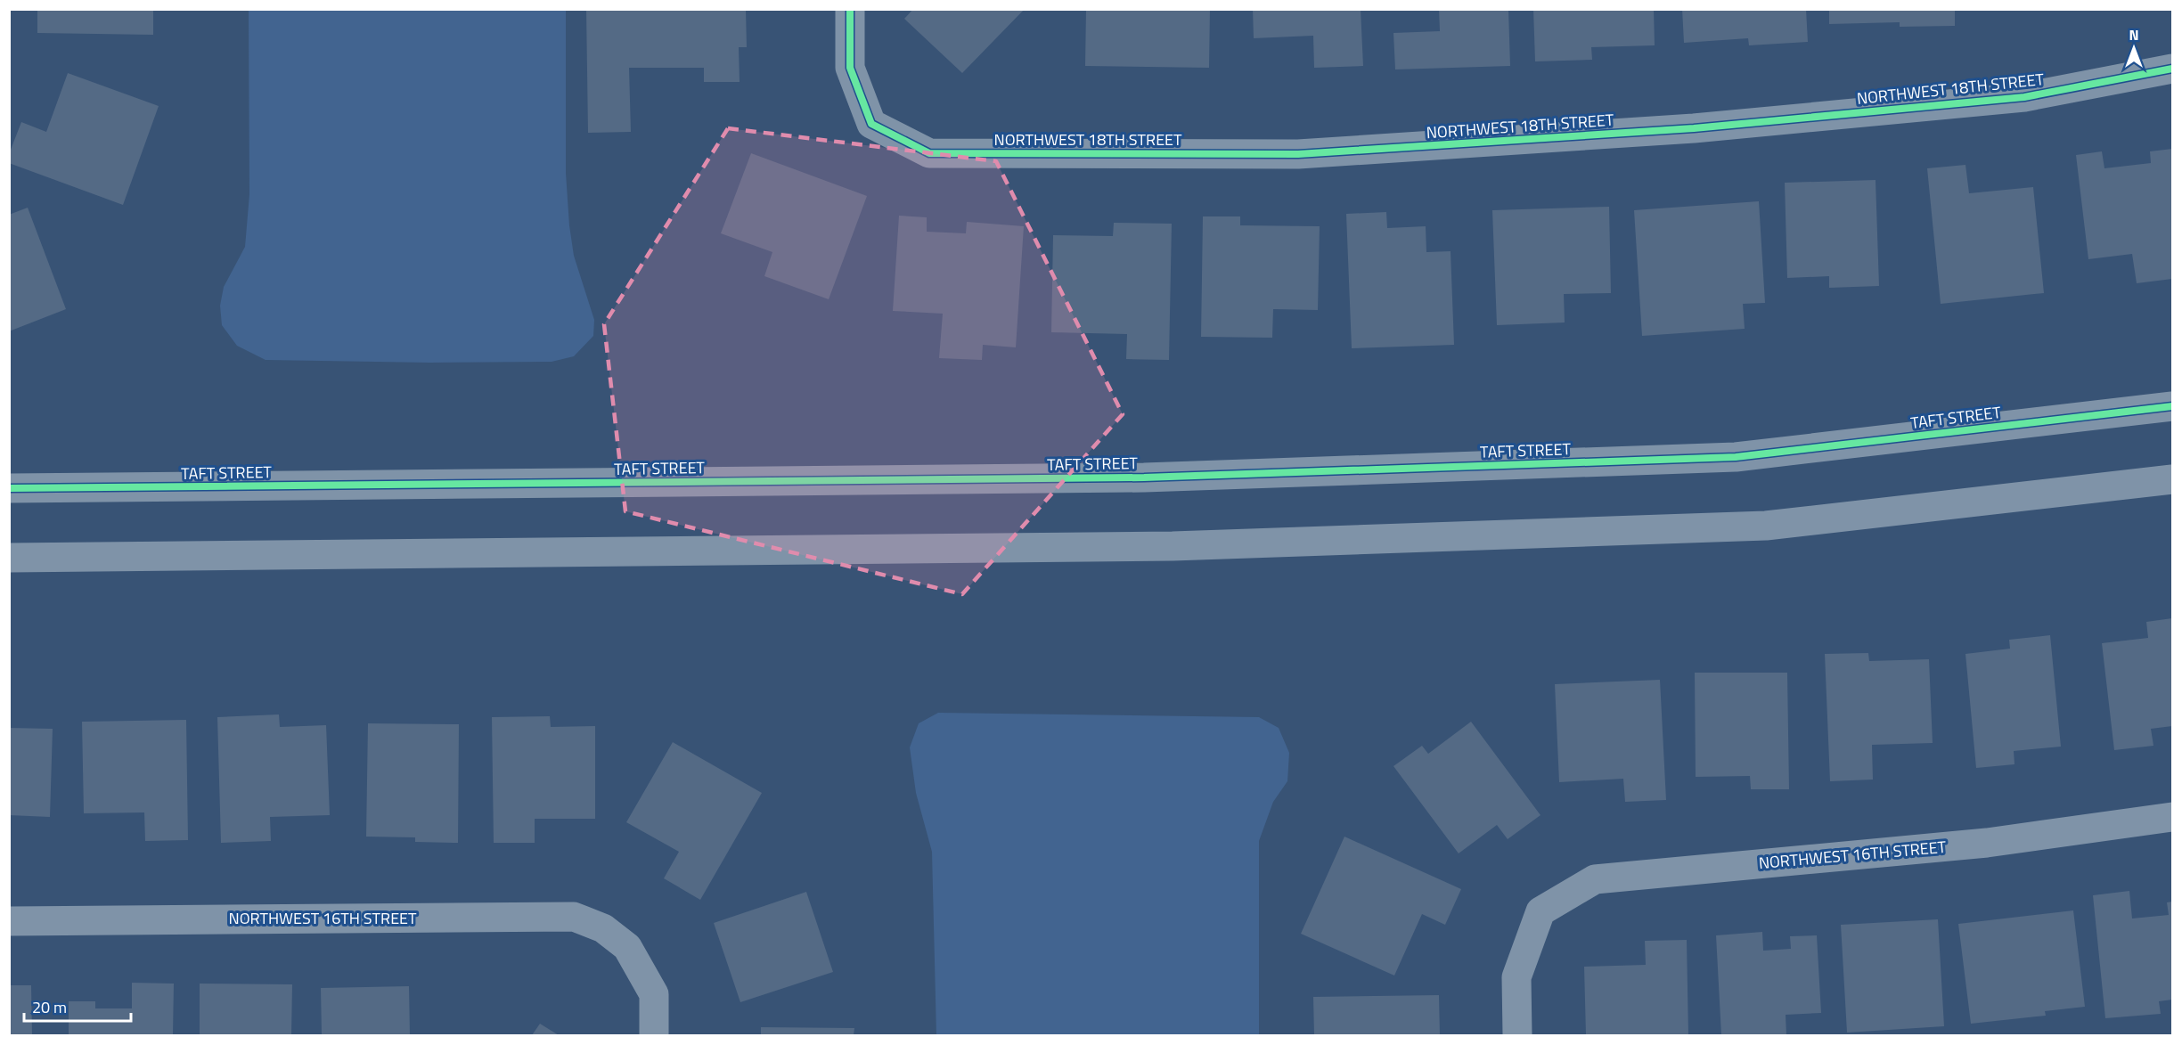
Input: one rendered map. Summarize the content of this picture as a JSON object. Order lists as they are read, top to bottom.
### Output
{
  "streets": {
    "street": ["NORTHWEST 18TH STREET", "TAFT STREET", "NORTHWEST 16TH STREET"]
  },
  "scale_bar": "20 m",
  "north": "top"
}
